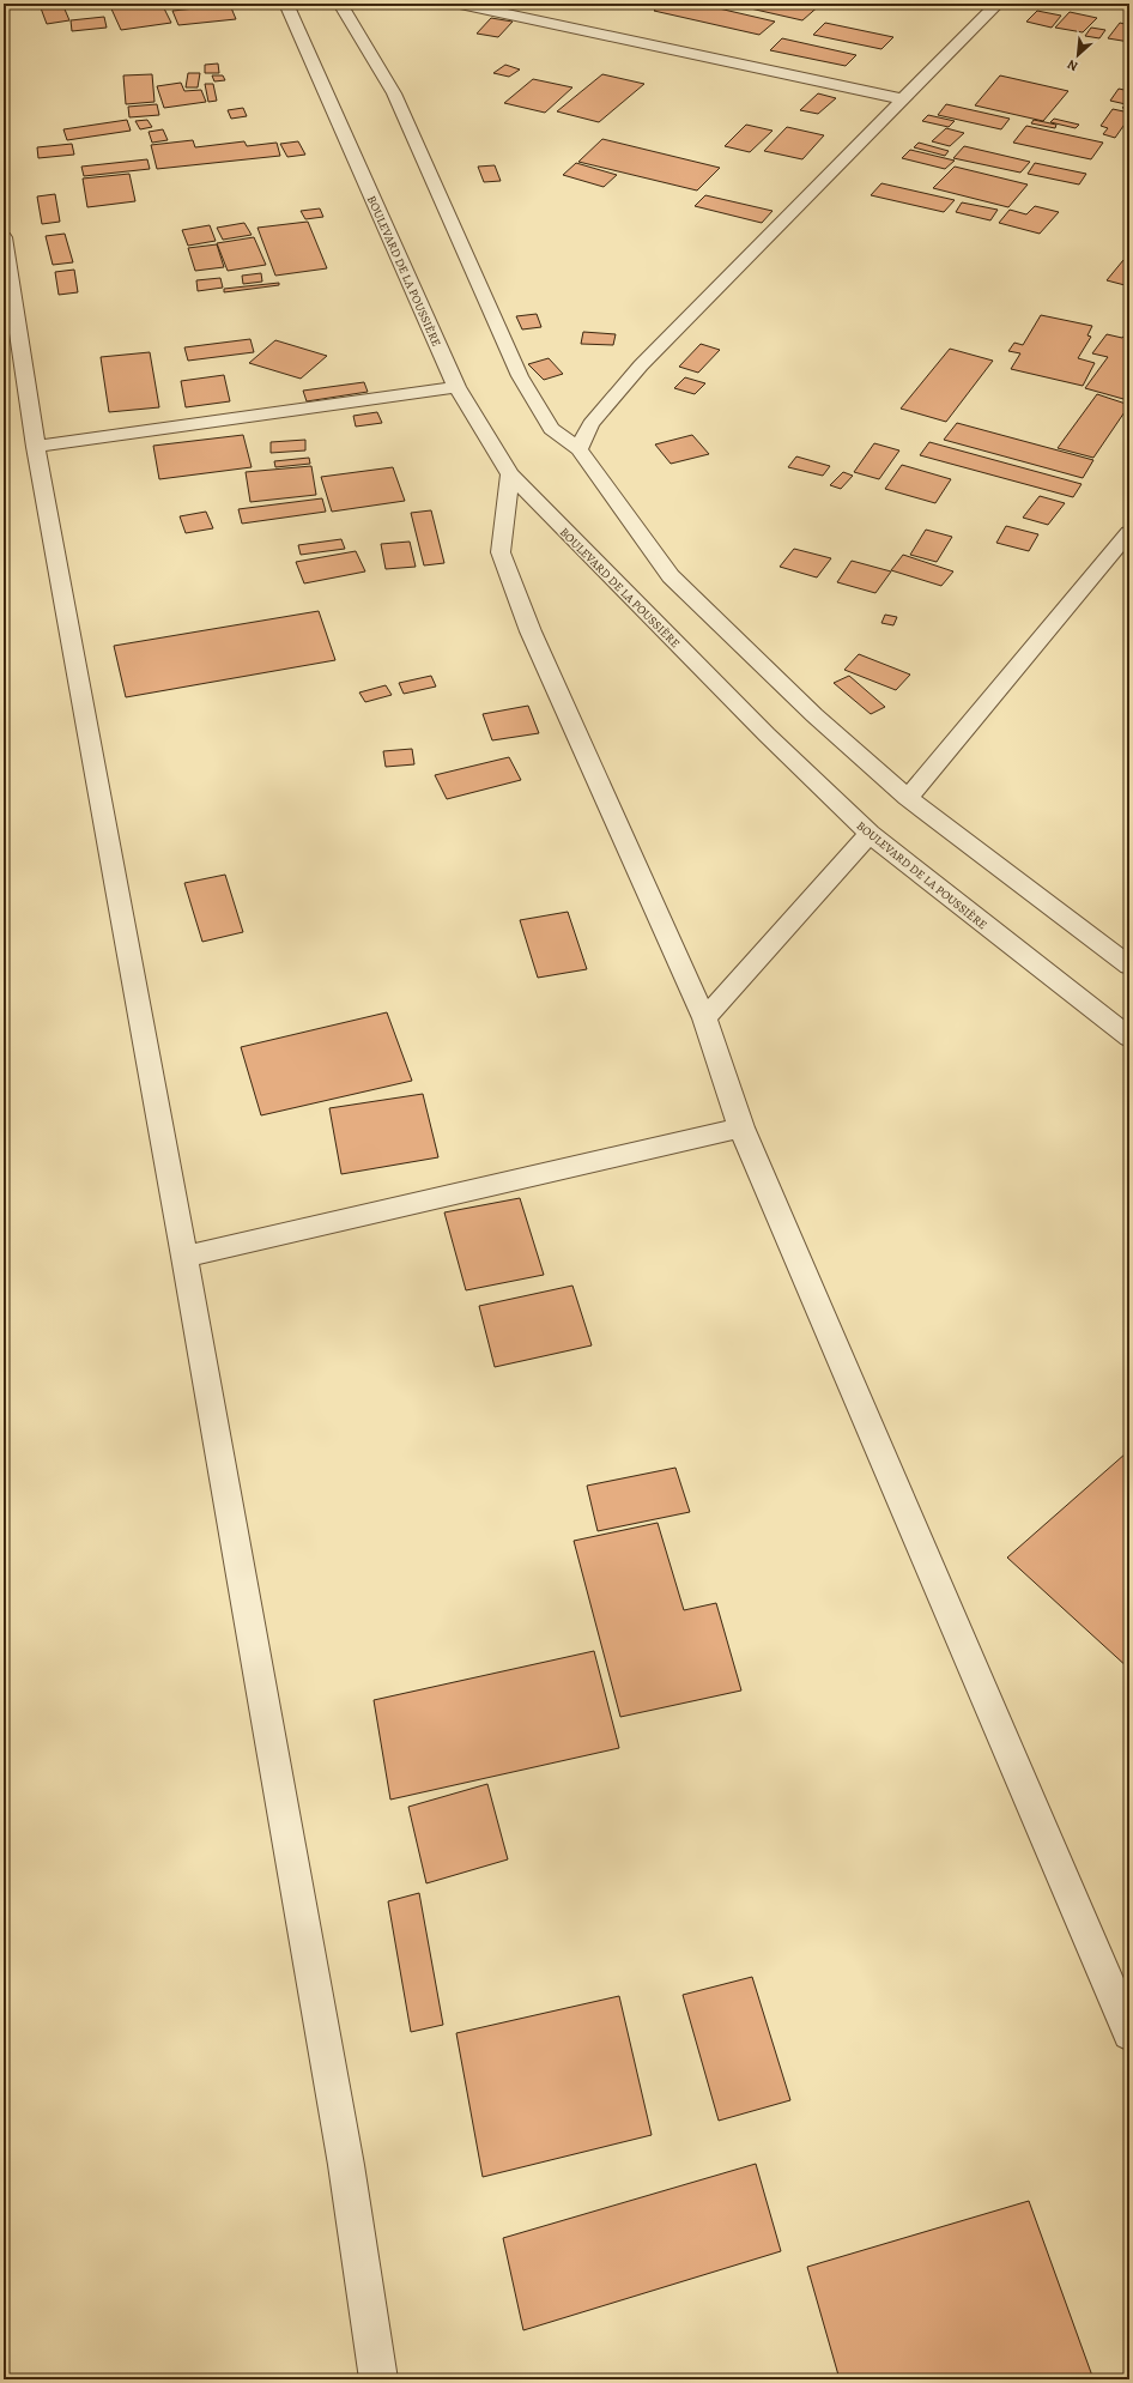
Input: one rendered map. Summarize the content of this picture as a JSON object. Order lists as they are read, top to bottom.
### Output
{
  "streets": {
    "street": ["BOULEVARD DE LA POUSSIÈRE"]
  },
  "north": "bottom left"
}
